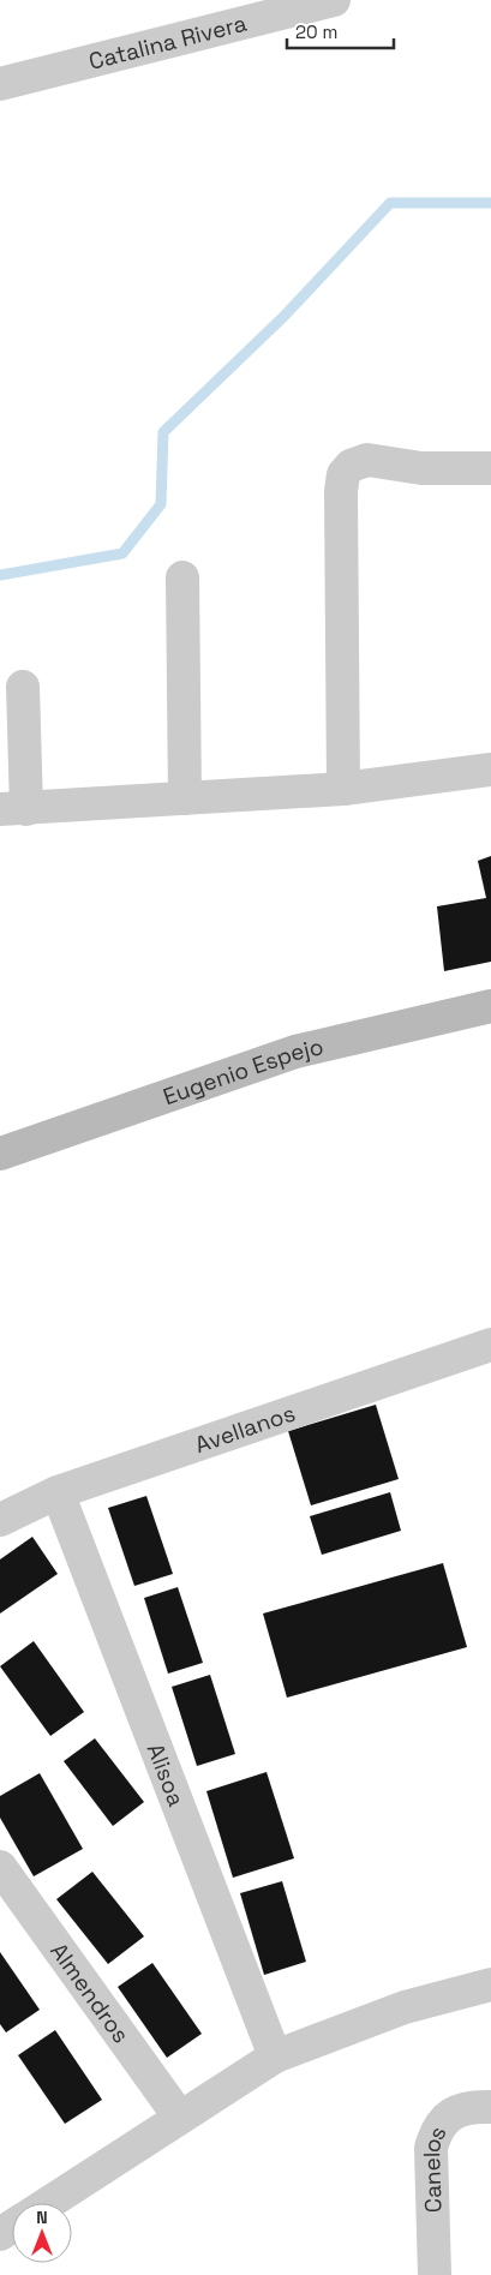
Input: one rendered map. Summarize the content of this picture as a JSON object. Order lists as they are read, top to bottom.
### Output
{
  "streets": {
    "main road": ["Eugenio Espejo"],
    "street": [
      "Catalina Rivera",
      "Avellanos",
      "Alisoa",
      "Almendros",
      "Canelos"
    ]
  },
  "crossings": [
    ["Avellanos", "Alisoa"]
  ],
  "scale_bar": "20 m",
  "north": "top"
}
